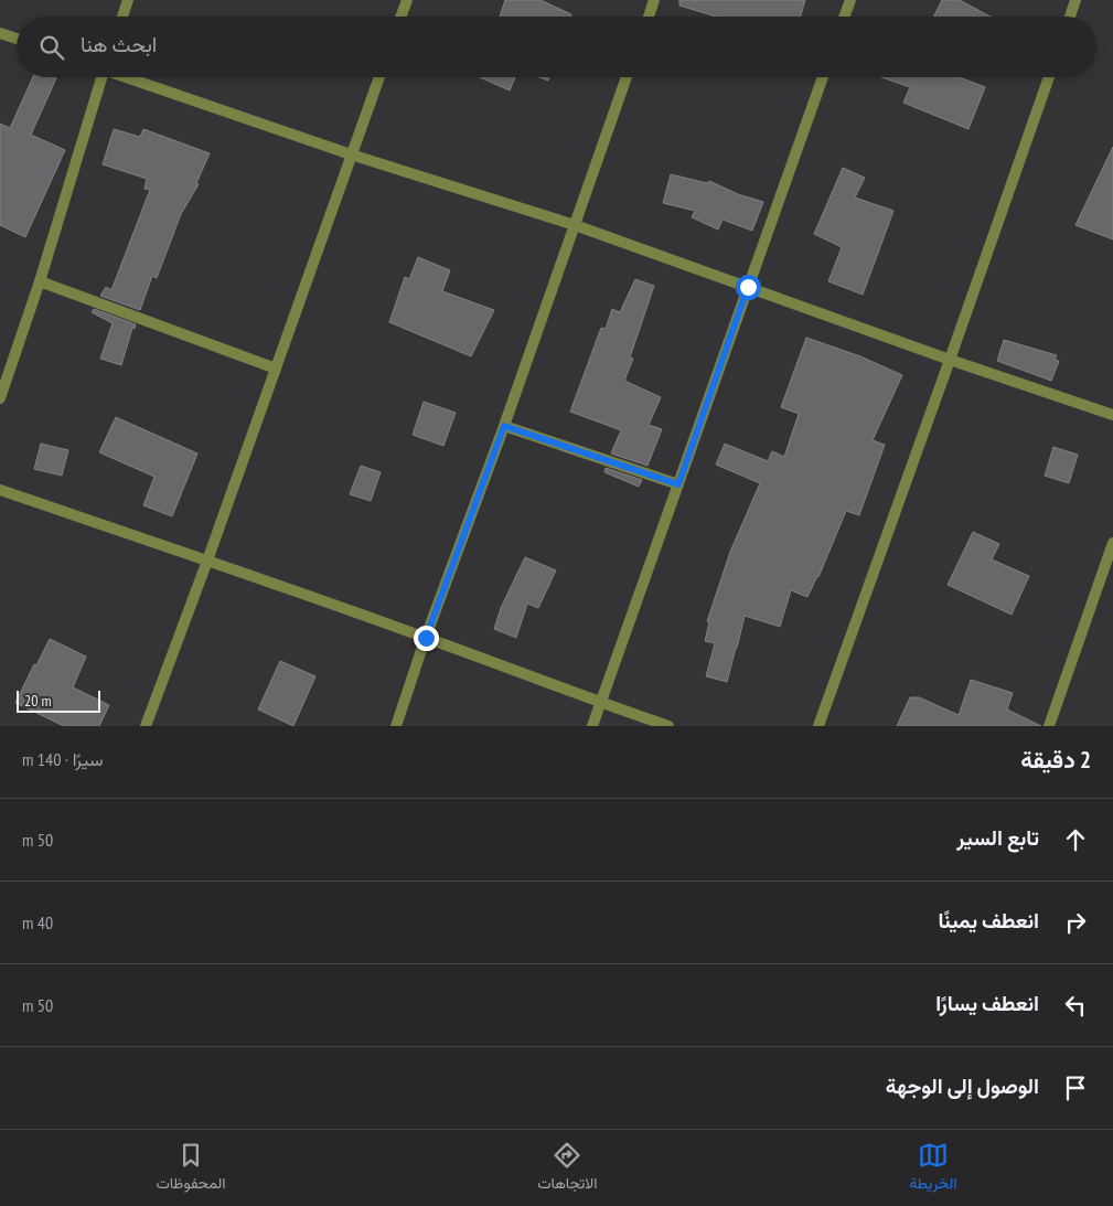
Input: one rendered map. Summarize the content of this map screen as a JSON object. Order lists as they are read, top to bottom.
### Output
{
  "scale_bar": "20 m",
  "page": {
    "search": "ابحث هنا",
    "scale": "20 m",
    "heading": ["2 دقيقة", "سيرًا · 140 m"],
    "list": [
      ["تابع السير", "50 m"],
      ["انعطف يمينًا", "40 m"],
      ["انعطف يسارًا", "50 m"],
      "الوصول إلى الوجهة"
    ],
    "nav": ["الخريطة", "الاتجاهات", "المحفوظات"]
  }
}
